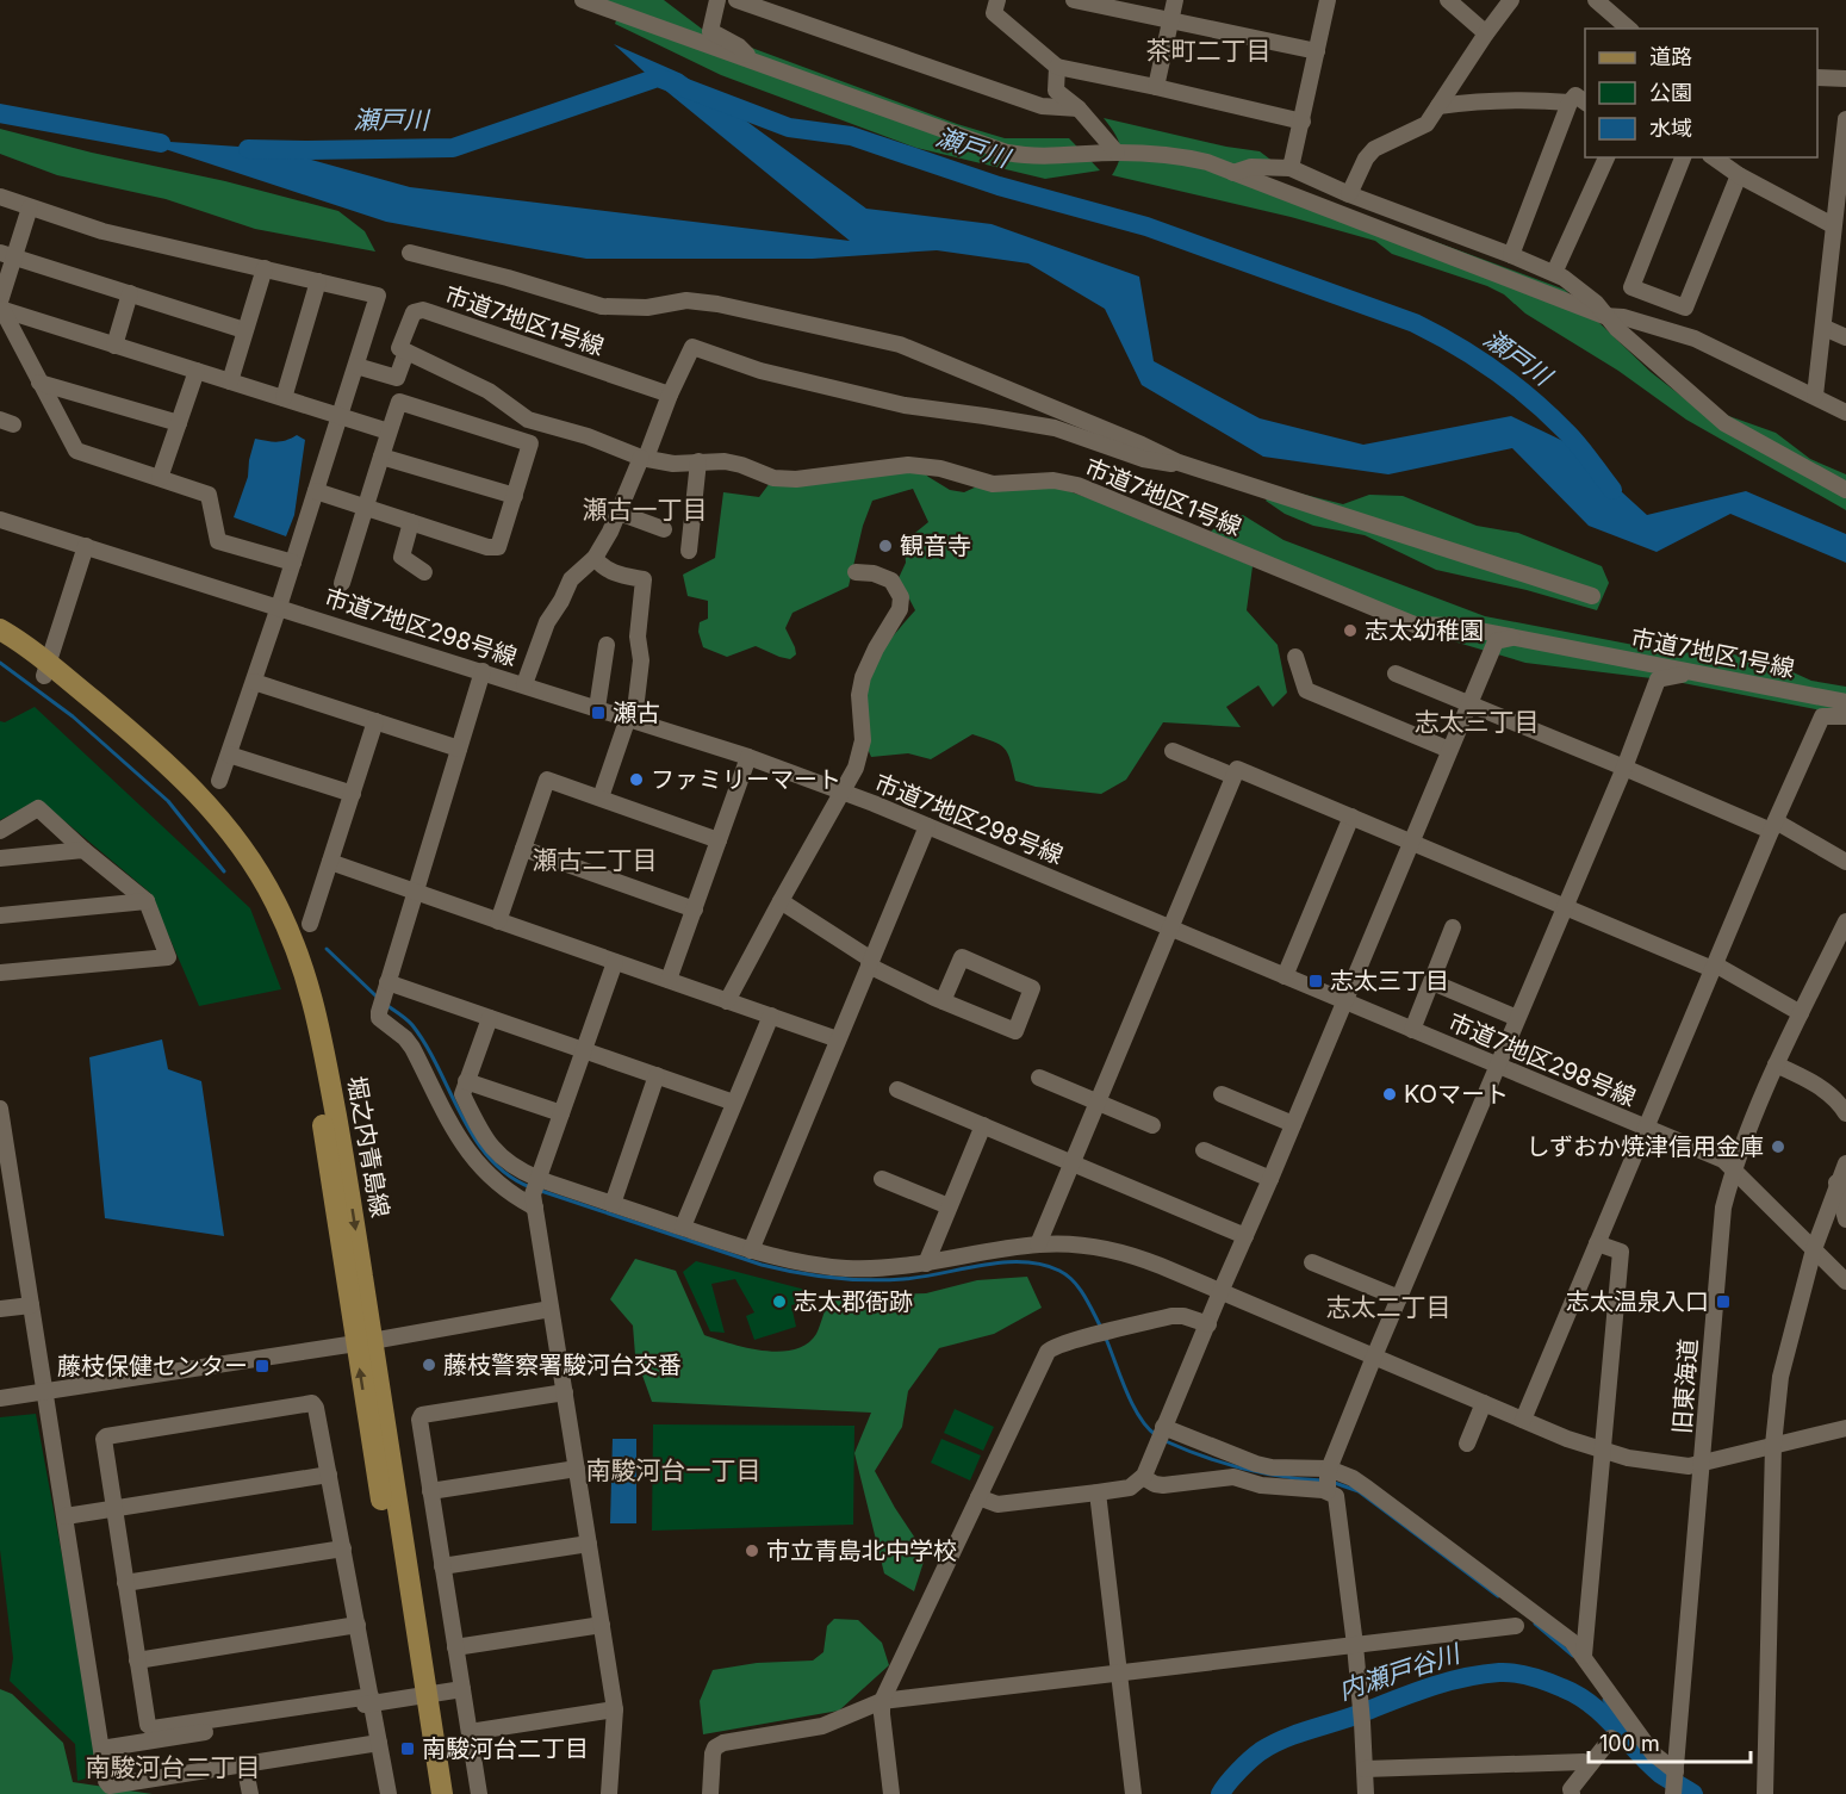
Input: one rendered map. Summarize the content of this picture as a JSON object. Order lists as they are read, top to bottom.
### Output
{
  "streets": {
    "main road": ["堀之内青島線"],
    "street": ["市道7地区1号線", "市道7地区298号線", "旧東海道"]
  },
  "crossings": [
    ["市道7地区298号線", "旧東海道"]
  ],
  "districts": [
    "茶町二丁目",
    "瀬古一丁目",
    "志太三丁目",
    "瀬古二丁目",
    "志太二丁目",
    "南駿河台一丁目",
    "南駿河台二丁目"
  ],
  "water": ["瀬戸川", "内瀬戸谷川"],
  "places": {
    "other": [
      "観音寺",
      "志太幼稚園",
      "ファミリーマート",
      "KOマート",
      "しずおか焼津信用金庫",
      "志太郡衙跡",
      "藤枝警察署駿河台交番",
      "市立青島北中学校"
    ],
    "transit": [
      "瀬古",
      "志太三丁目",
      "志太温泉入口",
      "藤枝保健センター",
      "南駿河台二丁目"
    ]
  },
  "legend": ["道路", "公園", "水域"],
  "scale_bar": "100 m"
}
